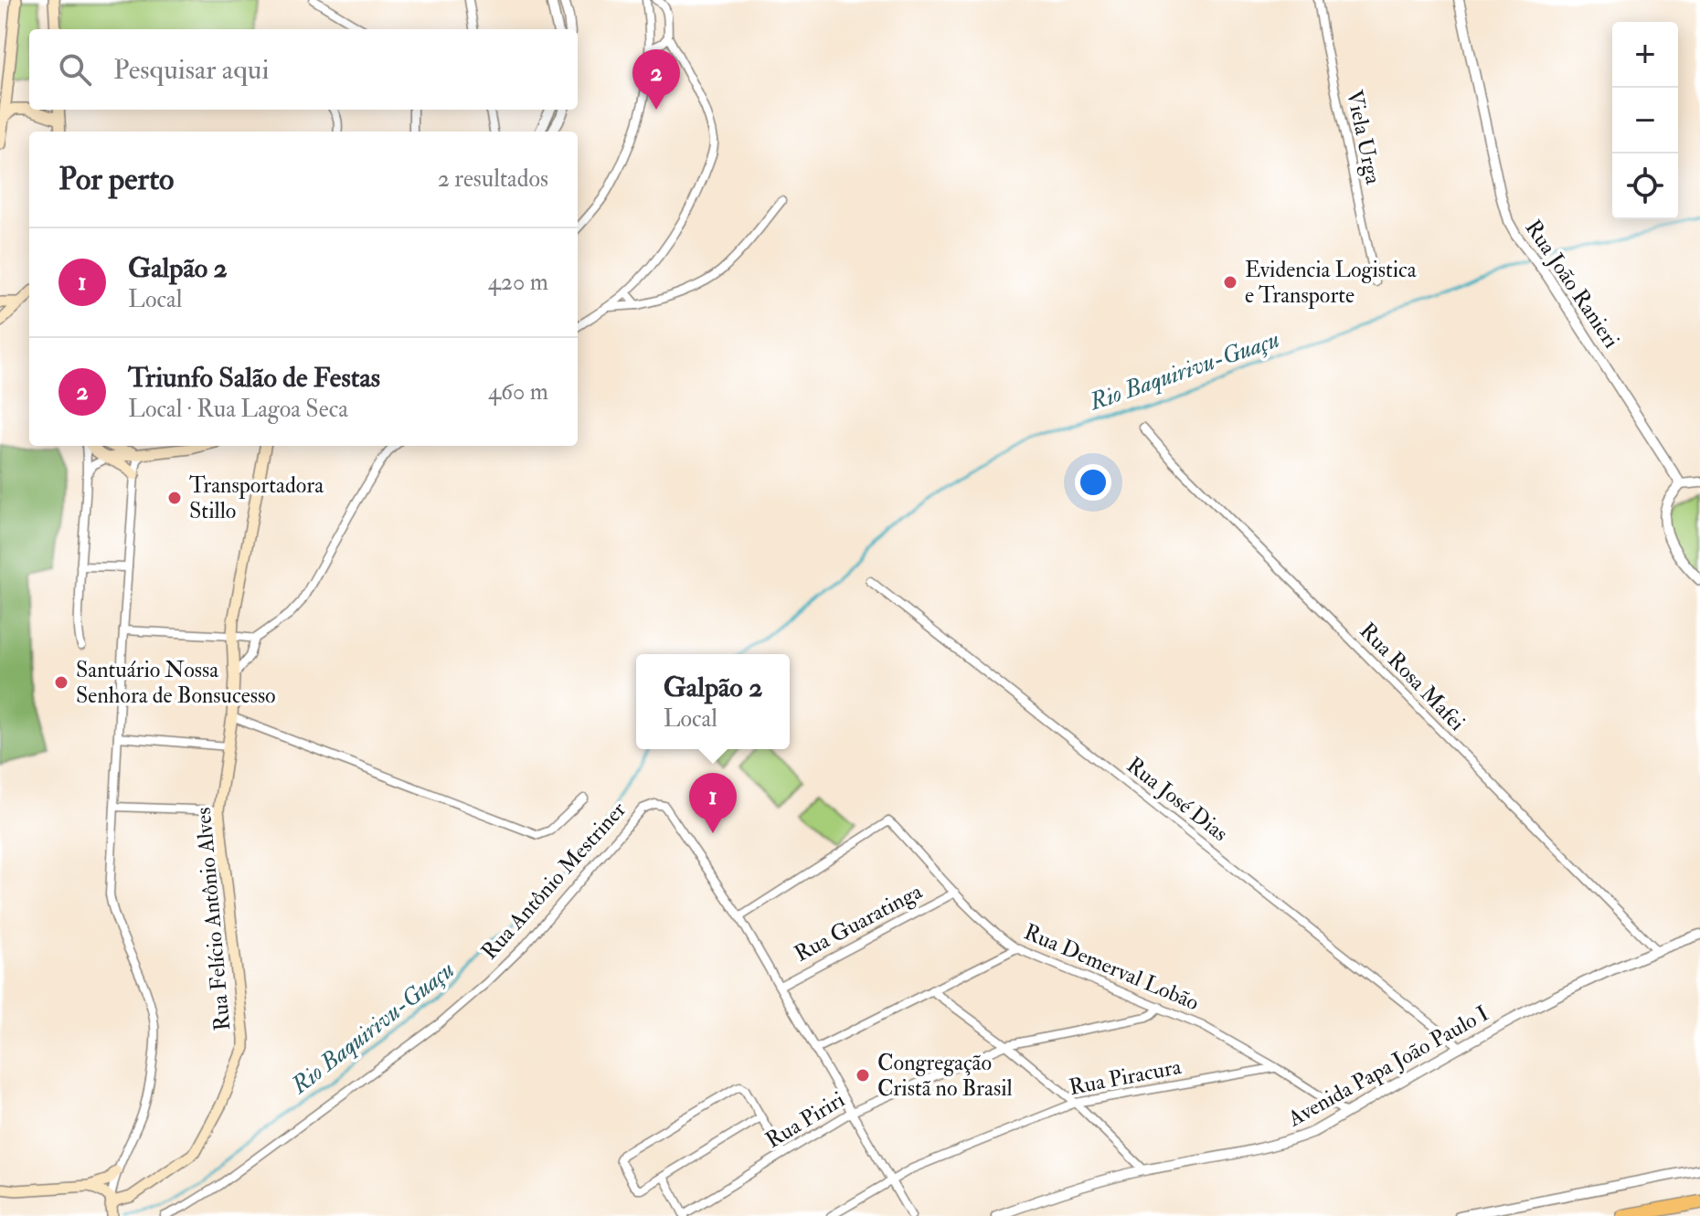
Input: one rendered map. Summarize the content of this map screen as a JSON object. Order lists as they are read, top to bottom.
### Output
{
  "streets": {
    "main road": ["Rua Felício Antônio Alves"],
    "street": [
      "Viela Urga",
      "Rua João Ranieri",
      "Rua Rosa Mafei",
      "Rua José Dias",
      "Rua Antônio Mestriner",
      "Rua Guaratinga",
      "Rua Demerval Lobão",
      "Avenida Papa João Paulo I",
      "Rua Piracura",
      "Rua Piriri"
    ]
  },
  "crossings": [
    ["Rua Rosa Mafei", "Avenida Papa João Paulo I"],
    ["Rua José Dias", "Avenida Papa João Paulo I"],
    ["Rua Antônio Mestriner", "Rua Demerval Lobão"],
    ["Rua Guaratinga", "Rua Demerval Lobão"],
    ["Rua Demerval Lobão", "Avenida Papa João Paulo I"],
    ["Rua Demerval Lobão", "Rua Piracura"],
    ["Rua Demerval Lobão", "Rua Piriri"]
  ],
  "water": ["Rio Baquirivu-Guaçu"],
  "places": [
    "Evidencia Logistica e Transporte",
    "Transportadora Stillo",
    "Santuário Nossa Senhora de Bonsucesso",
    "Congregação Cristã no Brasil"
  ],
  "page": {
    "map_buttons": ["+", "−"],
    "search": "Pesquisar aqui",
    "pins": ["2", "1"],
    "heading": ["Por perto", "2 resultados"],
    "list": [
      {
        "mark": "1",
        "name": "Galpão 2",
        "note": "Local",
        "value": "420 m"
      },
      {
        "mark": "2",
        "name": "Triunfo Salão de Festas",
        "note": "Local · Rua Lagoa Seca",
        "value": "460 m"
      }
    ],
    "popup": ["Galpão 2", "Local"]
  }
}
